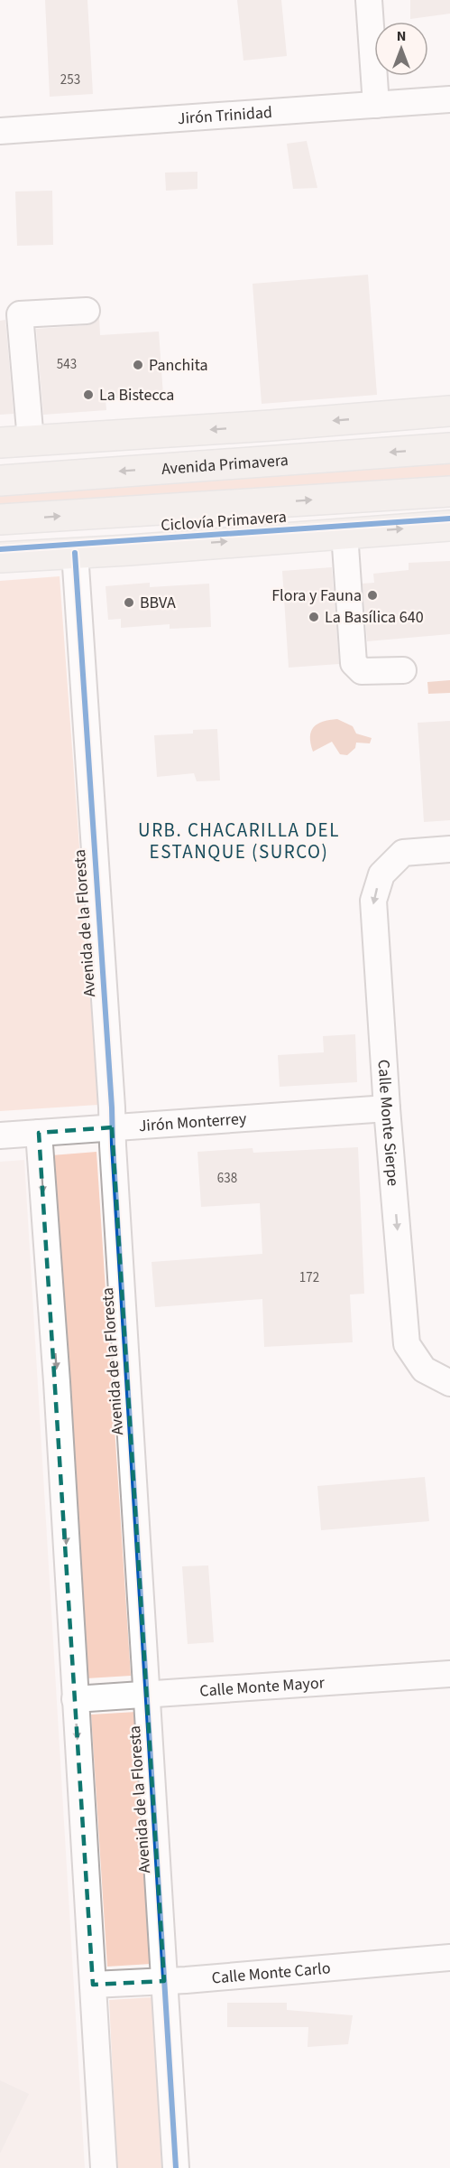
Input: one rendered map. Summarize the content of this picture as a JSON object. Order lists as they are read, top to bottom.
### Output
{
  "streets": {
    "main road": ["Avenida Primavera"],
    "street": [
      "Jirón Trinidad",
      "Avenida de la Floresta",
      "Jirón Monterrey",
      "Calle Monte Sierpe",
      "Calle Monte Mayor",
      "Calle Monte Carlo"
    ],
    "cycle path": ["Ciclovía Primavera"]
  },
  "crossings": [
    ["Avenida de la Floresta", "Jirón Monterrey"],
    ["Avenida de la Floresta", "Calle Monte Mayor"],
    ["Avenida de la Floresta", "Calle Monte Carlo"],
    ["Jirón Monterrey", "Calle Monte Sierpe"]
  ],
  "one_way": ["Calle Monte Sierpe"],
  "districts": ["URB. CHACARILLA DEL ESTANQUE (SURCO)"],
  "places": [
    "Panchita",
    "La Bistecca",
    "Flora y Fauna",
    "BBVA",
    "La Basílica 640"
  ],
  "house_numbers": [
    "253",
    "543",
    "638",
    "172"
  ],
  "north": "top"
}
